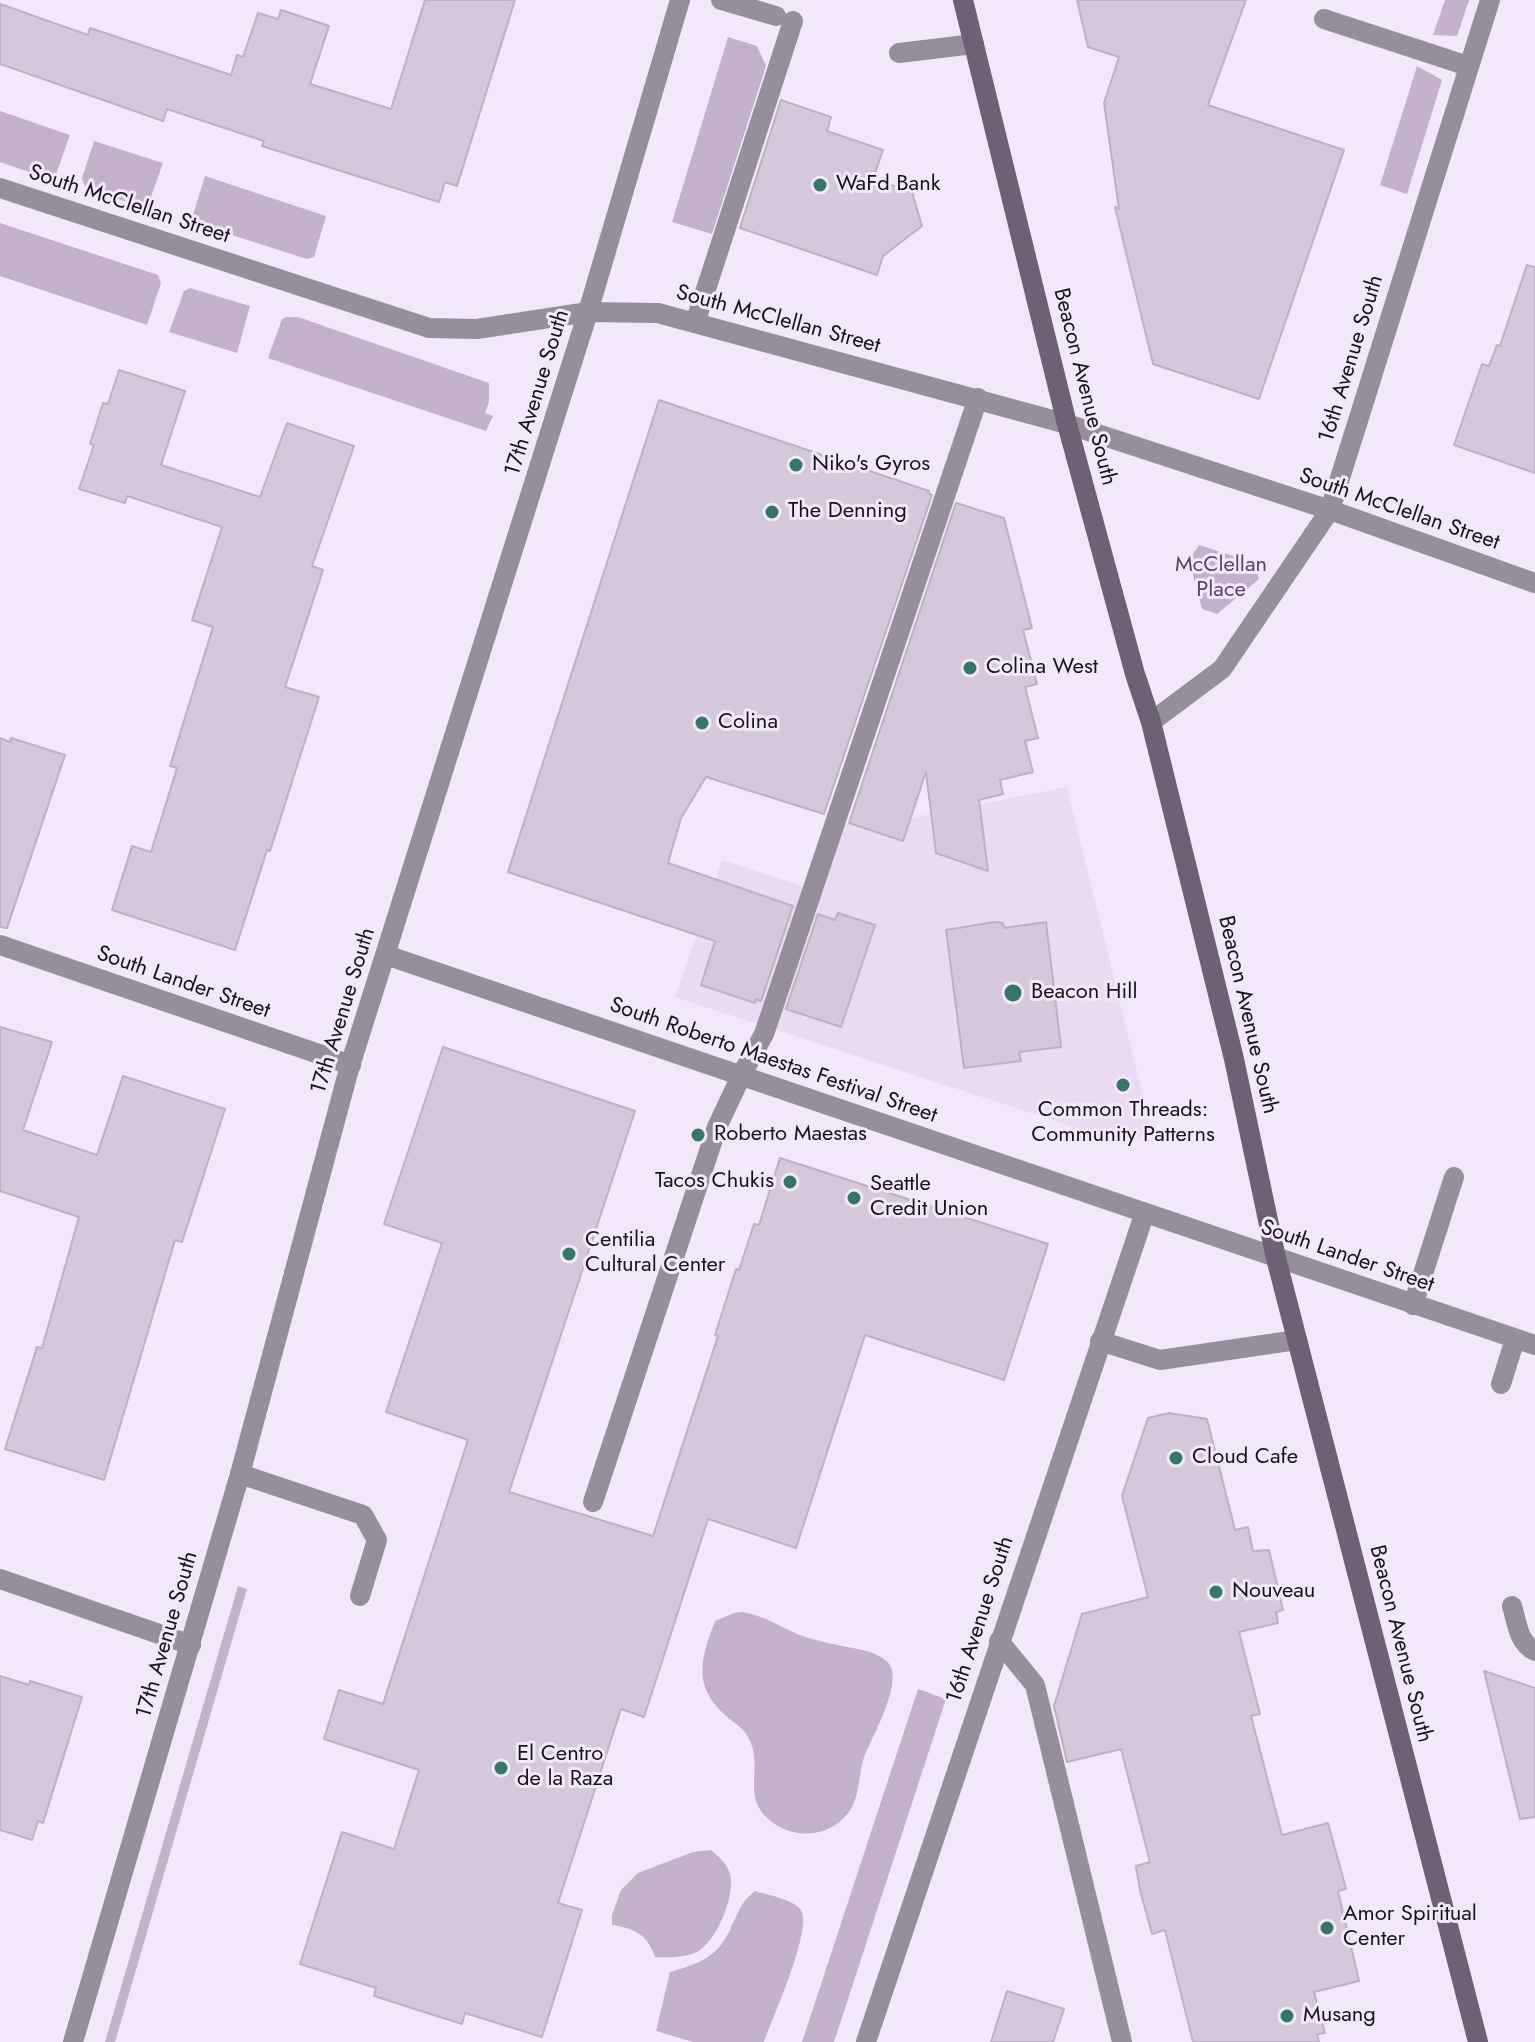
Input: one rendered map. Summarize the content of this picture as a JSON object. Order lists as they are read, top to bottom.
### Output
{
  "streets": {
    "main road": ["Beacon Avenue South"],
    "street": [
      "South McClellan Street",
      "16th Avenue South",
      "17th Avenue South",
      "South Lander Street",
      "South Roberto Maestas Festival Street"
    ]
  },
  "crossings": [
    ["South McClellan Street", "16th Avenue South"],
    ["South McClellan Street", "Beacon Avenue South"],
    ["South McClellan Street", "17th Avenue South"],
    ["16th Avenue South", "Beacon Avenue South"],
    ["16th Avenue South", "South Lander Street"],
    ["16th Avenue South", "South Roberto Maestas Festival Street"],
    ["Beacon Avenue South", "South Lander Street"],
    ["17th Avenue South", "South Lander Street"],
    ["17th Avenue South", "South Roberto Maestas Festival Street"],
    ["South Lander Street", "South Roberto Maestas Festival Street"]
  ],
  "parks": ["McClellan Place"],
  "places": [
    "WaFd Bank",
    "Niko's Gyros",
    "The Denning",
    "Colina West",
    "Colina",
    "Beacon Hill",
    "Common Threads: Community Patterns",
    "Roberto Maestas",
    "Tacos Chukis",
    "Seattle Credit Union",
    "Centilia Cultural Center",
    "Cloud Cafe",
    "Nouveau",
    "El Centro de la Raza",
    "Amor Spiritual Center",
    "Musang"
  ]
}
